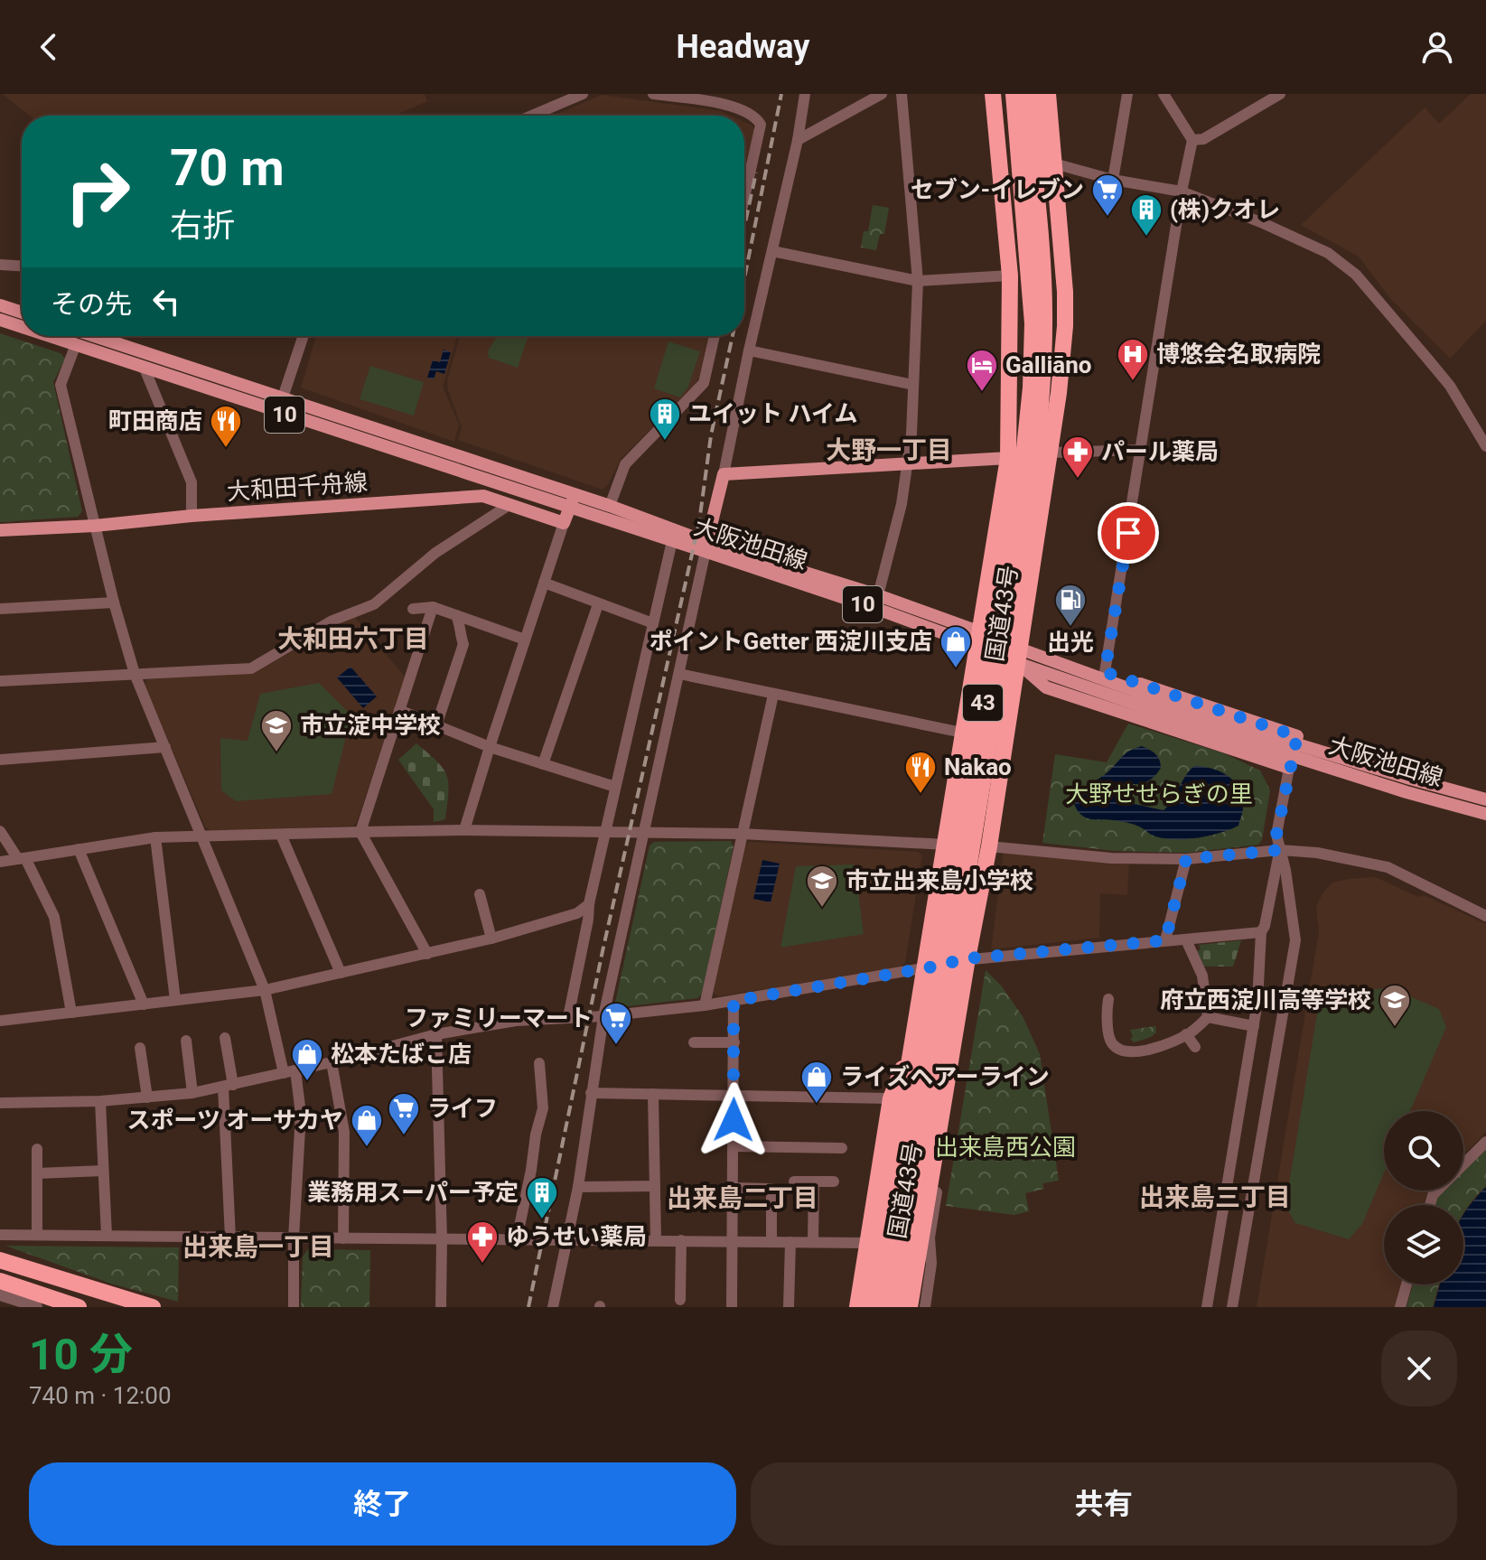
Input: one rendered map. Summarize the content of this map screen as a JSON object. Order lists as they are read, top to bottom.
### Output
{
  "streets": {
    "highway": ["国道43号", "43"],
    "main road": ["10", "大和田千舟線", "大阪池田線"]
  },
  "crossings": [
    ["大阪池田線", "国道43号"]
  ],
  "districts": [
    "大野一丁目",
    "大和田六丁目",
    "出来島三丁目",
    "出来島二丁目",
    "出来島一丁目"
  ],
  "parks": ["大野せせらぎの里", "出来島西公園"],
  "places": {
    "supermarket": ["セブン-イレブン", "ファミリーマート", "ライフ"],
    "building": ["(株)クオレ", "ユイット ハイム", "業務用スーパー予定"],
    "hospital": ["博悠会名取病院"],
    "hotel": ["Galliāno"],
    "restaurant": ["町田商店", "Nakao"],
    "pharmacy": ["パール薬局", "ゆうせい薬局"],
    "fuel station": ["出光"],
    "shop": [
      "ポイントGetter 西淀川支店",
      "松本たばこ店",
      "ライズヘアーライン",
      "スポーツ オーサカヤ"
    ],
    "school or university": ["市立淀中学校", "市立出来島小学校", "府立西淀川高等学校"]
  },
  "page": {
    "header": "Headway",
    "turn": ["70 m", "右折"],
    "then": "その先",
    "heading": ["10 分", "740 m · 12:00"],
    "buttons": ["終了", "共有"]
  }
}
